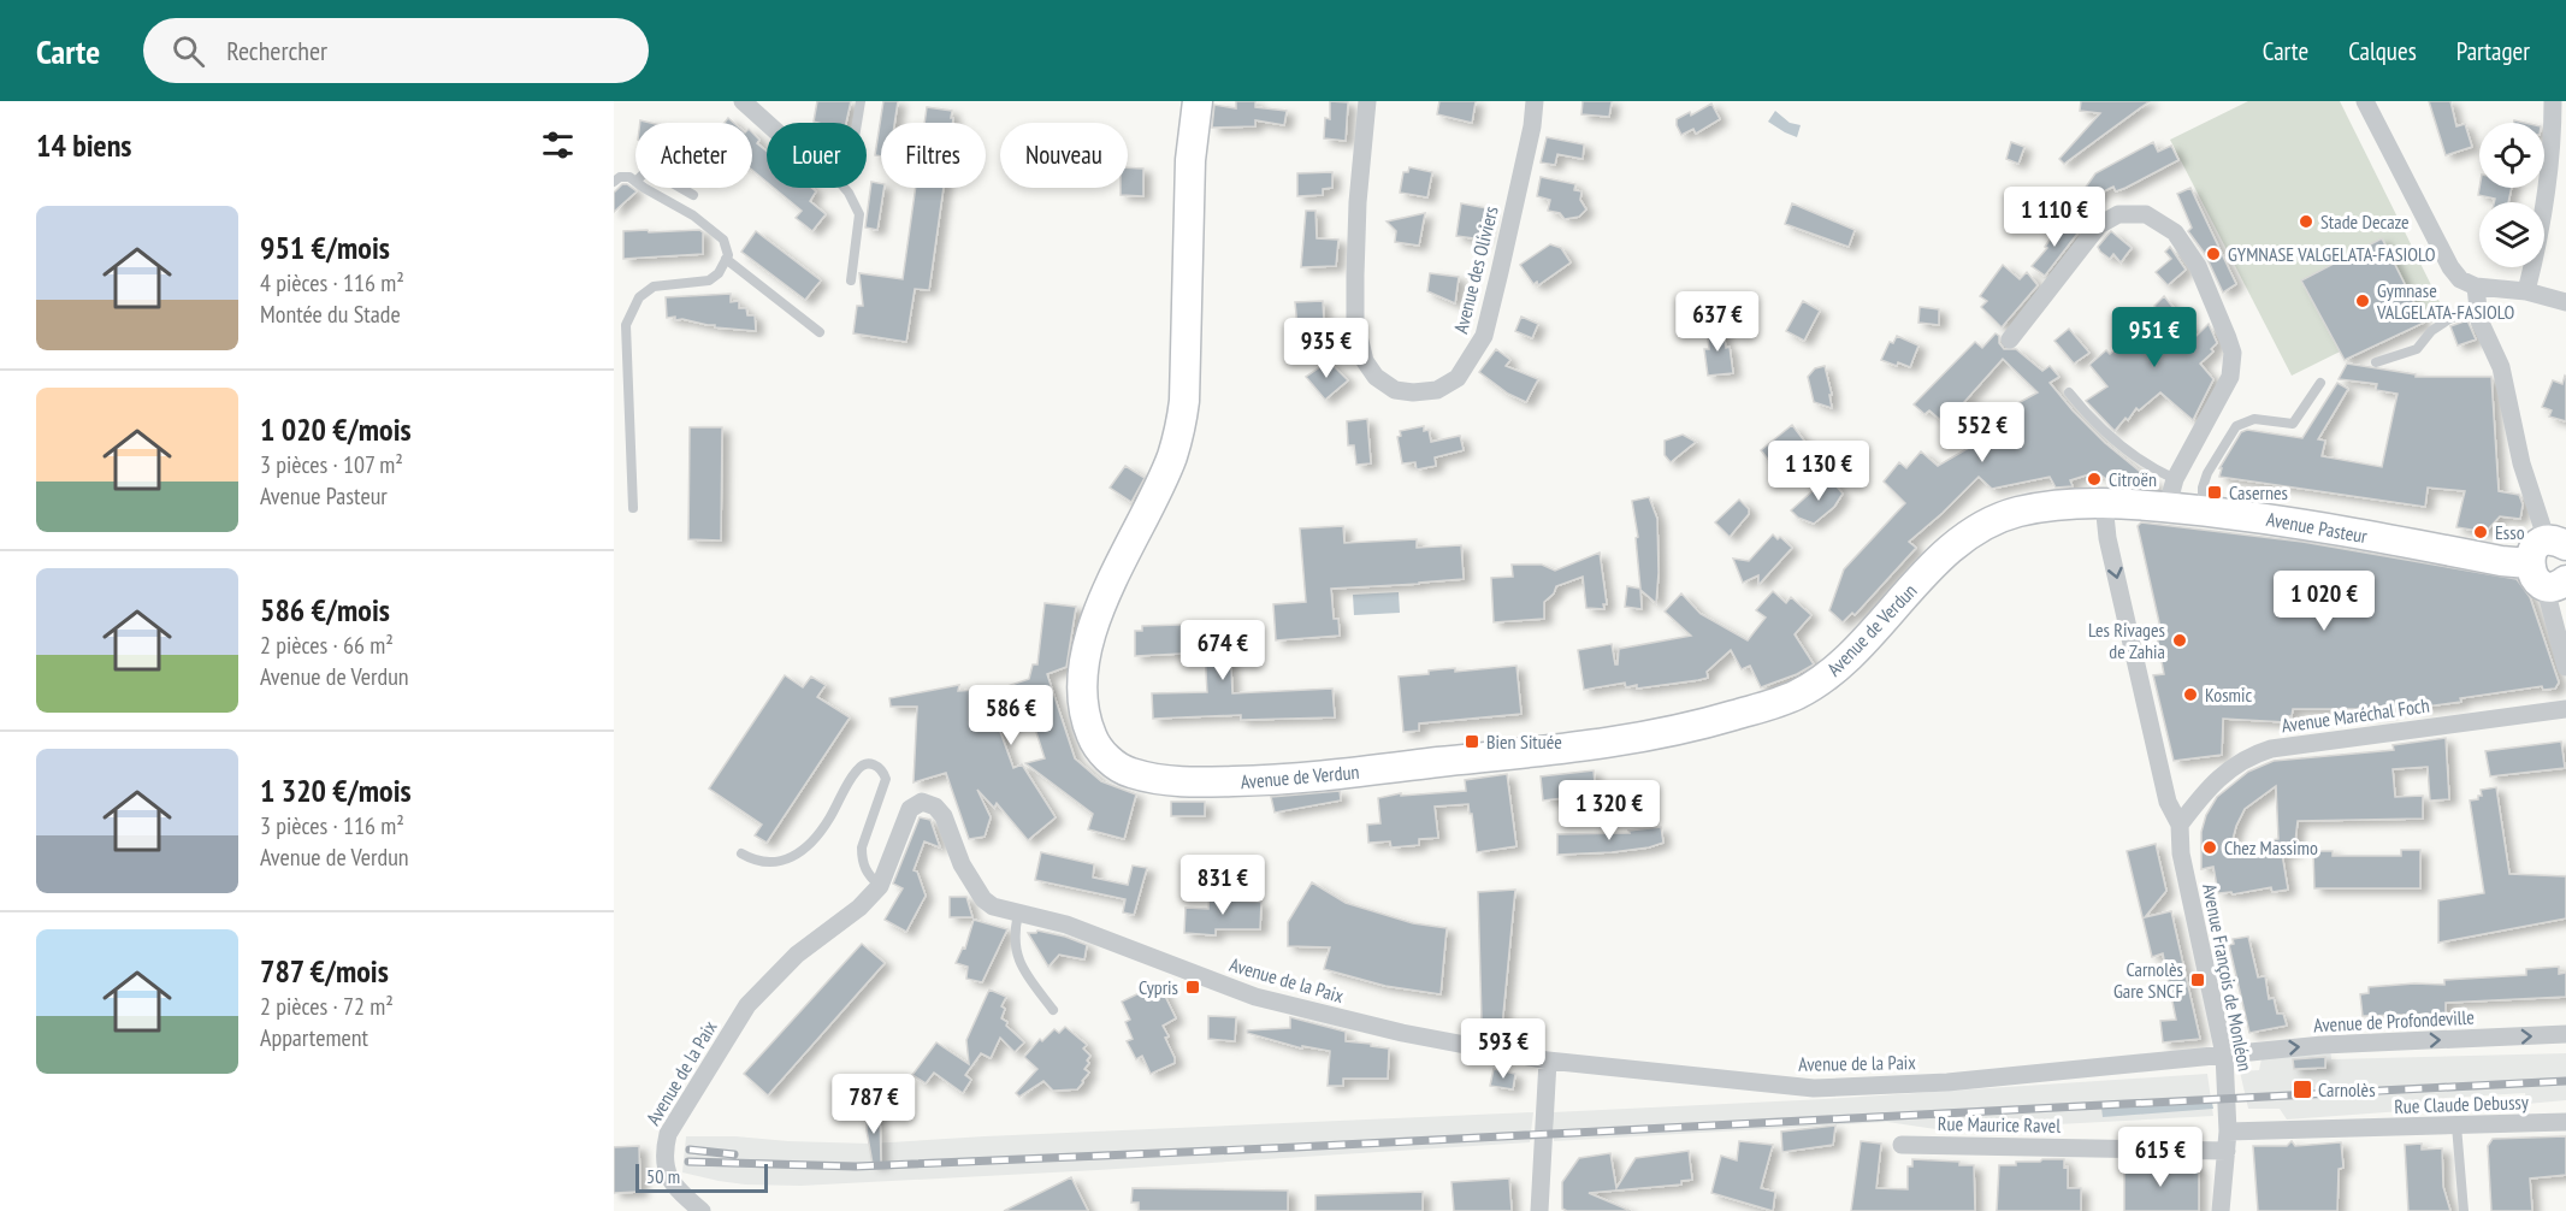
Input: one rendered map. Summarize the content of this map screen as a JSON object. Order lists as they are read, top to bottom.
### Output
{
  "streets": {
    "main road": ["Avenue Pasteur", "Avenue de Verdun"],
    "street": [
      "Avenue des Oliviers",
      "Avenue Maréchal Foch",
      "Avenue François de Monléon",
      "Avenue de la Paix",
      "Avenue de Profondeville",
      "Rue Claude Debussy",
      "Rue Maurice Ravel"
    ]
  },
  "crossings": [
    ["Avenue Pasteur", "Avenue de Verdun"],
    ["Avenue Pasteur", "Avenue François de Monléon"],
    ["Avenue de Verdun", "Avenue François de Monléon"],
    ["Avenue Maréchal Foch", "Avenue François de Monléon"],
    ["Avenue François de Monléon", "Avenue de la Paix"],
    ["Avenue François de Monléon", "Avenue de Profondeville"],
    ["Avenue François de Monléon", "Rue Claude Debussy"],
    ["Avenue François de Monléon", "Rue Maurice Ravel"],
    ["Avenue de la Paix", "Avenue de Profondeville"]
  ],
  "one_way": ["Avenue François de Monléon", "Avenue de Profondeville"],
  "places": {
    "other": [
      "Stade Decaze",
      "GYMNASE VALGELATA-FASIOLO",
      "Gymnase VALGELATA-FASIOLO",
      "Citroën",
      "Esso",
      "Les Rivages de Zahia",
      "Kosmic",
      "Chez Massimo"
    ],
    "transit": [
      "Casernes",
      "Bien Située",
      "Carnolès Gare SNCF",
      "Cypris",
      "Carnolès"
    ]
  },
  "scale_bar": "50 m",
  "page": {
    "header": "Carte",
    "search": "Rechercher",
    "nav": ["Carte", "Calques", "Partager"],
    "heading": "14 biens",
    "chip": [
      "Acheter",
      "Louer",
      "Filtres",
      "Nouveau"
    ],
    "price": [
      "1 110 €",
      "637 €",
      "951 €",
      "935 €",
      "552 €",
      "1 130 €",
      "1 020 €",
      "674 €",
      "586 €",
      "1 320 €",
      "831 €",
      "593 €",
      "787 €",
      "615 €"
    ],
    "list": [
      {
        "name": "951 €/mois",
        "note": "4 pièces · 116 m² · Montée du Stade"
      },
      {
        "name": "1 020 €/mois",
        "note": "3 pièces · 107 m² · Avenue Pasteur"
      },
      {
        "name": "586 €/mois",
        "note": "2 pièces · 66 m² · Avenue de Verdun"
      },
      {
        "name": "1 320 €/mois",
        "note": "3 pièces · 116 m² · Avenue de Verdun"
      },
      {
        "name": "787 €/mois",
        "note": "2 pièces · 72 m² · Appartement"
      }
    ],
    "scale": "50 m"
  }
}
